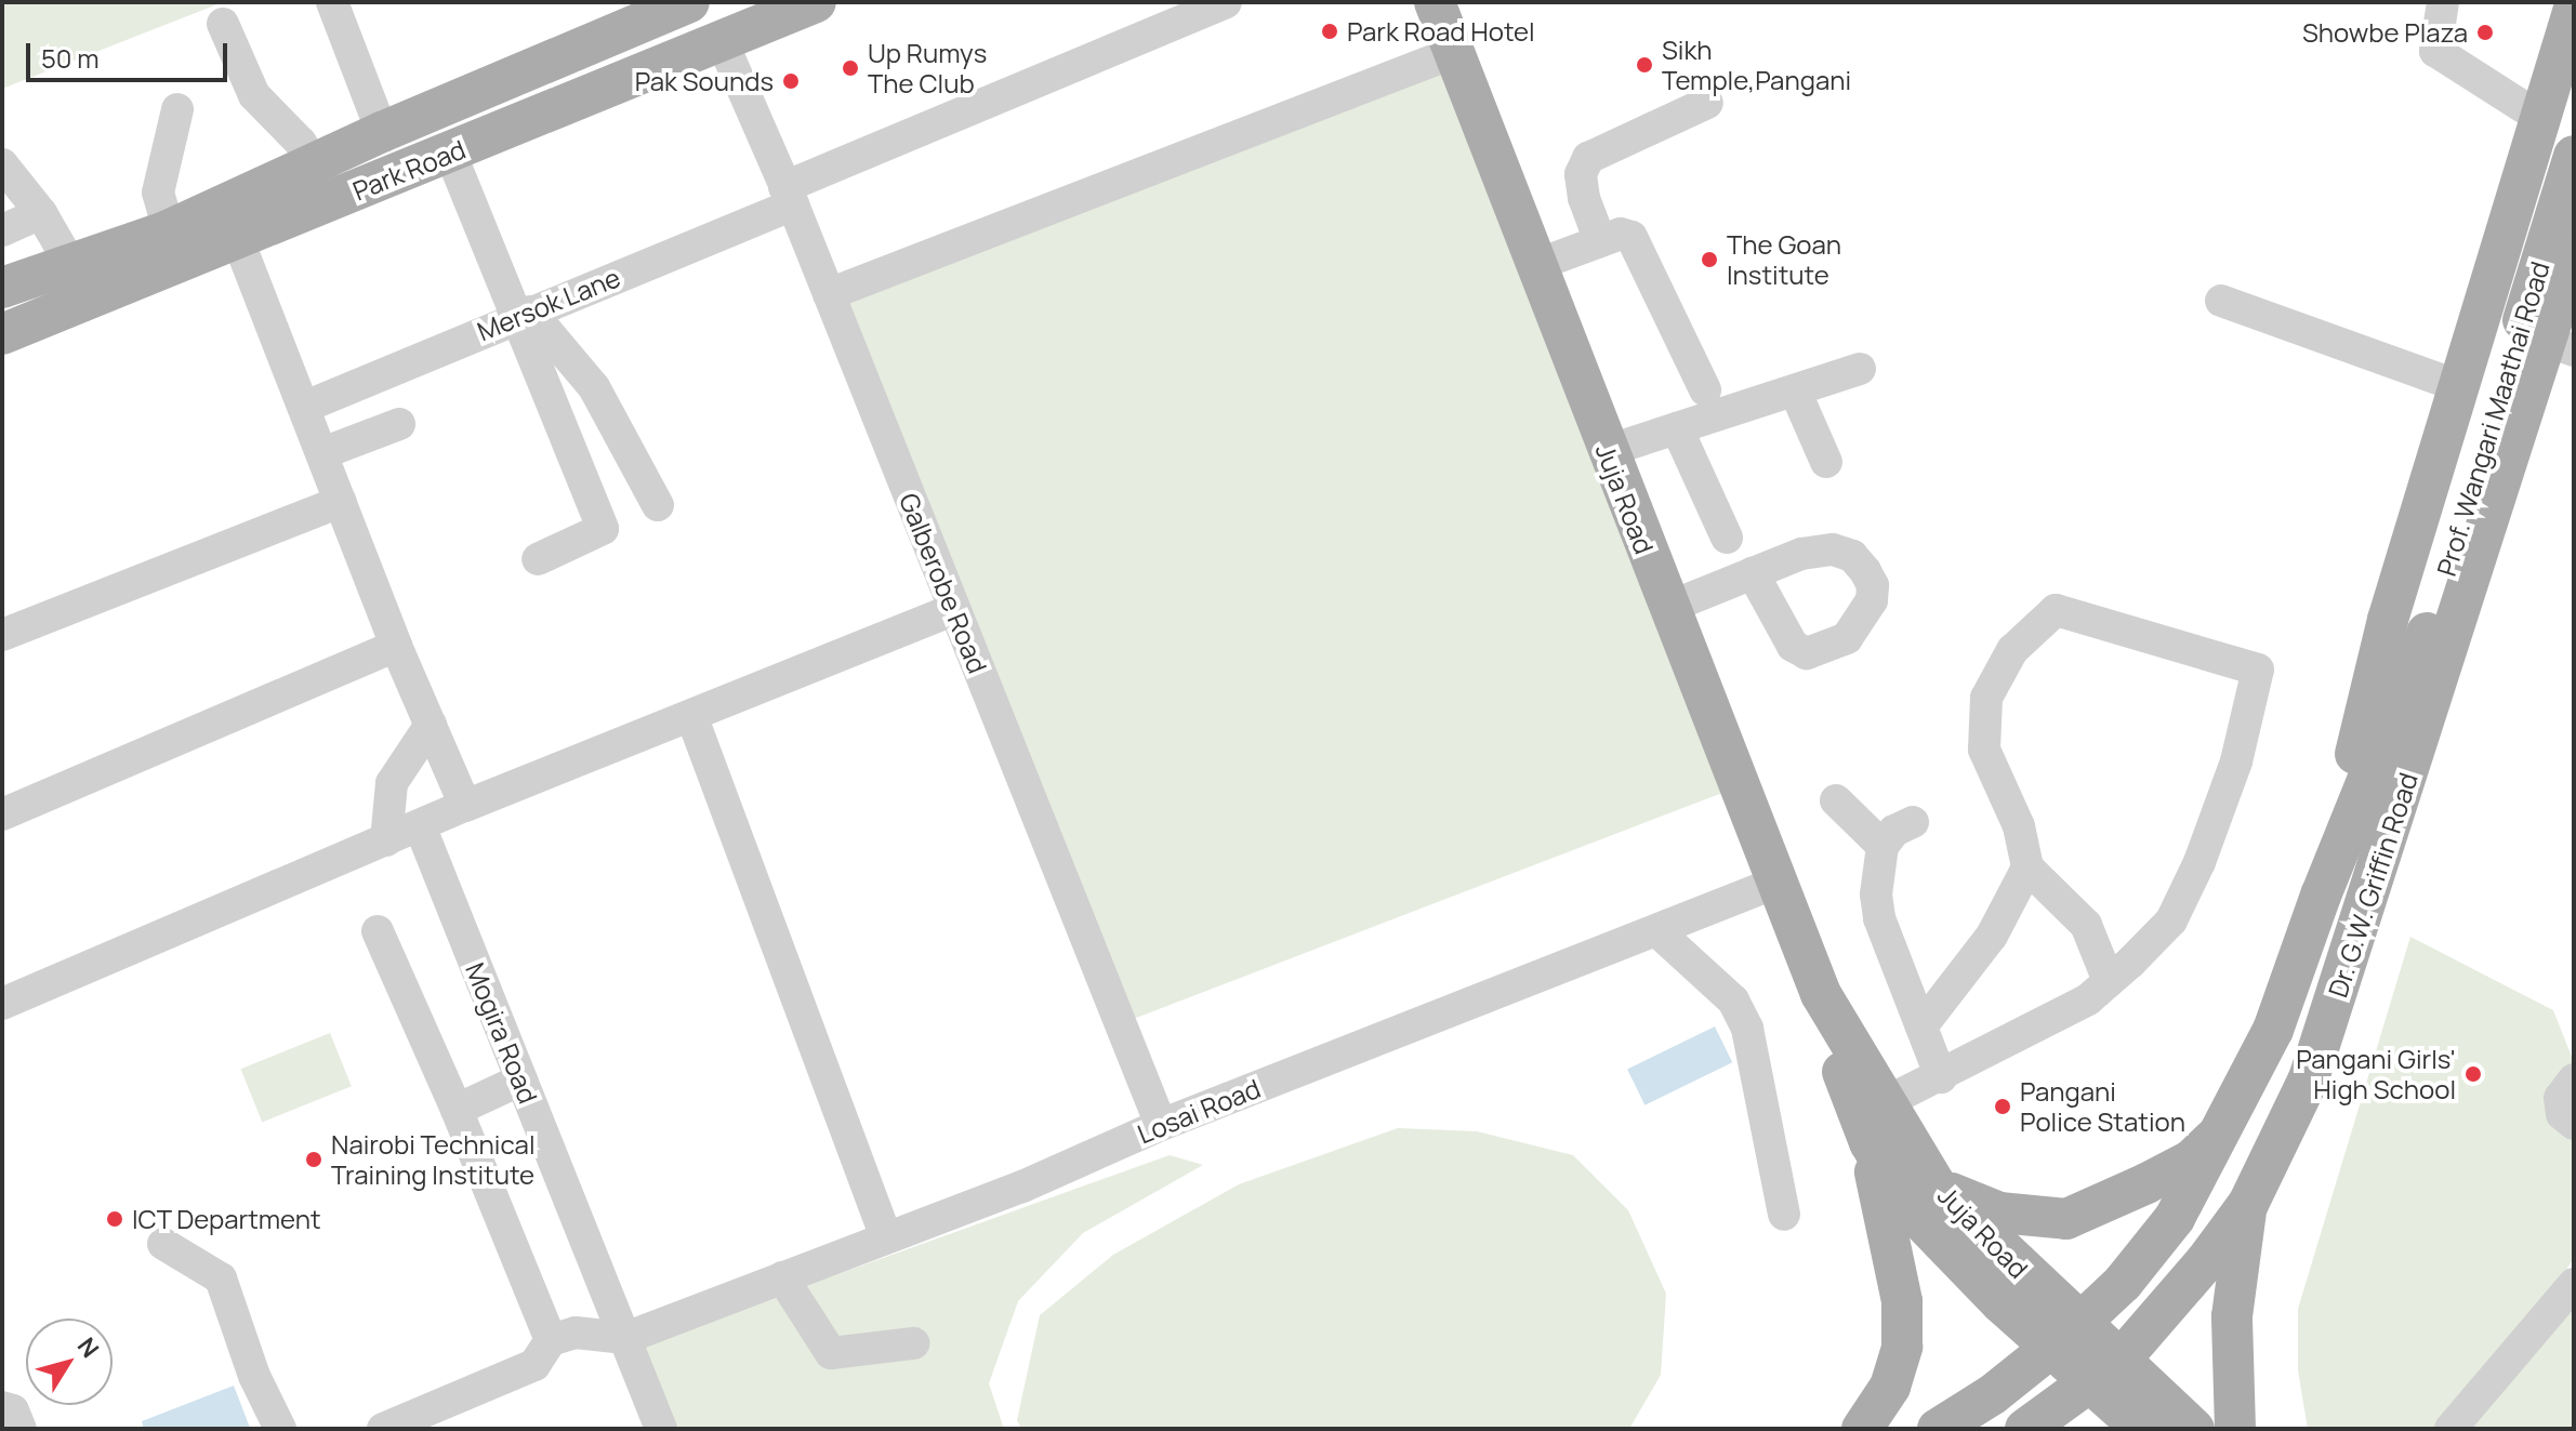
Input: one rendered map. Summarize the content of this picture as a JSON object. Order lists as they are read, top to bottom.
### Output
{
  "streets": {
    "main road": [
      "Park Road",
      "Prof. Wangari Maathai Road",
      "Juja Road",
      "Dr. G.W. Griffin Road"
    ],
    "street": [
      "Mersok Lane",
      "Galberobe Road",
      "Mogira Road",
      "Losai Road"
    ]
  },
  "crossings": [
    ["Park Road", "Galberobe Road"],
    ["Mersok Lane", "Galberobe Road"],
    ["Prof. Wangari Maathai Road", "Dr. G.W. Griffin Road"],
    ["Juja Road", "Dr. G.W. Griffin Road"],
    ["Juja Road", "Losai Road"],
    ["Galberobe Road", "Losai Road"],
    ["Mogira Road", "Losai Road"]
  ],
  "places": [
    "Park Road Hotel",
    "Showbe Plaza",
    "Sikh Temple,Pangani",
    "Up Rumys The Club",
    "Pak Sounds",
    "The Goan Institute",
    "Pangani Girls' High School",
    "Pangani Police Station",
    "Nairobi Technical Training Institute",
    "ICT Department"
  ],
  "scale_bar": "50 m",
  "north": "top right"
}
